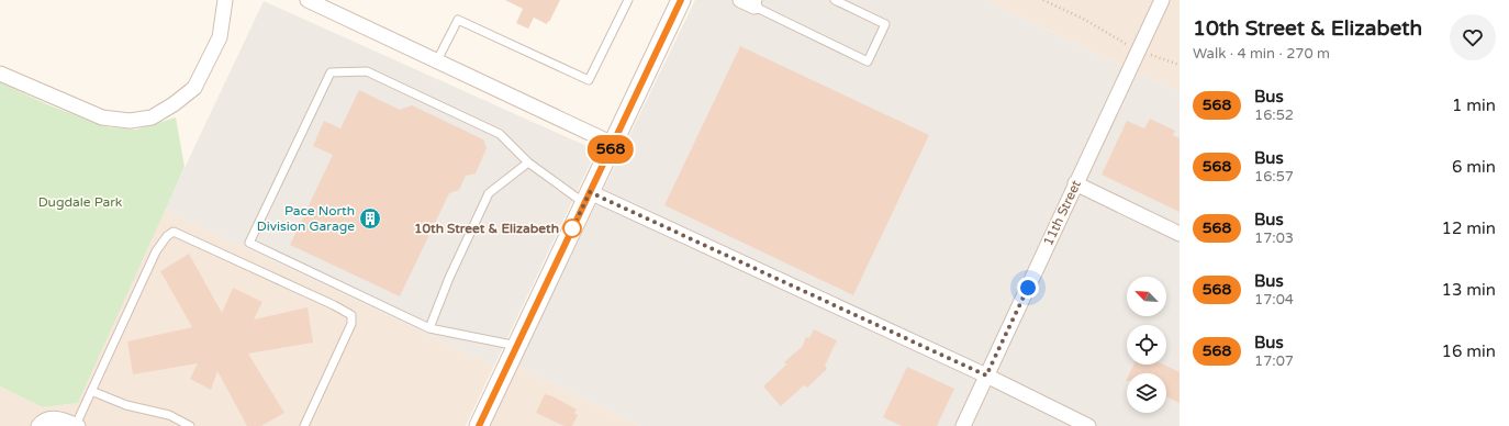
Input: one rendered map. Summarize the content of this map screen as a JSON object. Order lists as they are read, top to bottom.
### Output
{
  "streets": {
    "street": ["11th Street"]
  },
  "parks": ["Dugdale Park"],
  "places": {
    "building": ["Pace North Division Garage"],
    "other": ["10th Street & Elizabeth"]
  },
  "lines": ["bus line 568"],
  "north": "top left",
  "page": {
    "on_map": "568",
    "heading": ["10th Street & Elizabeth", "Walk · 4 min · 270 m"],
    "list": [
      {
        "mark": "568",
        "name": "Bus",
        "note": "16:52",
        "value": "1 min"
      },
      {
        "mark": "568",
        "name": "Bus",
        "note": "16:57",
        "value": "6 min"
      },
      {
        "mark": "568",
        "name": "Bus",
        "note": "17:03",
        "value": "12 min"
      },
      {
        "mark": "568",
        "name": "Bus",
        "note": "17:04",
        "value": "13 min"
      },
      {
        "mark": "568",
        "name": "Bus",
        "note": "17:07",
        "value": "16 min"
      }
    ]
  }
}
